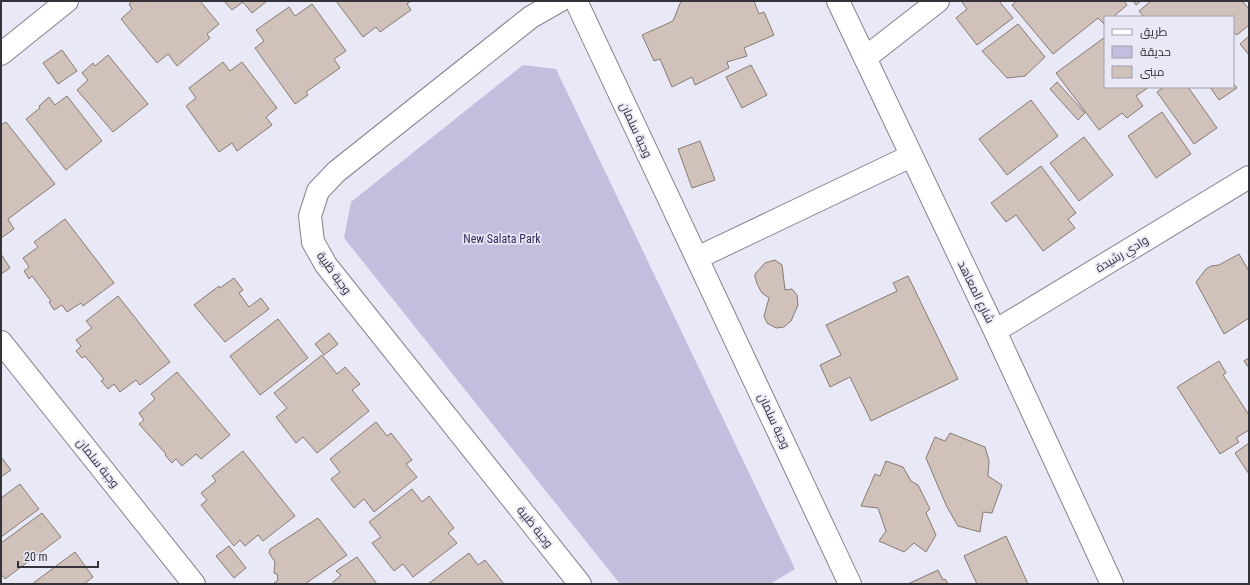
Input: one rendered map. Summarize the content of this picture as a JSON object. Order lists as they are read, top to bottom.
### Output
{
  "streets": {
    "street": [
      "وجبة سلمان",
      "وادي رشيدة",
      "وجبة ظبية",
      "شارع المعاهد"
    ]
  },
  "crossings": [
    ["وادي رشيدة", "شارع المعاهد"]
  ],
  "parks": ["New Salata Park"],
  "legend": ["طريق", "حديقة", "مبنى"],
  "scale_bar": "20 m"
}
